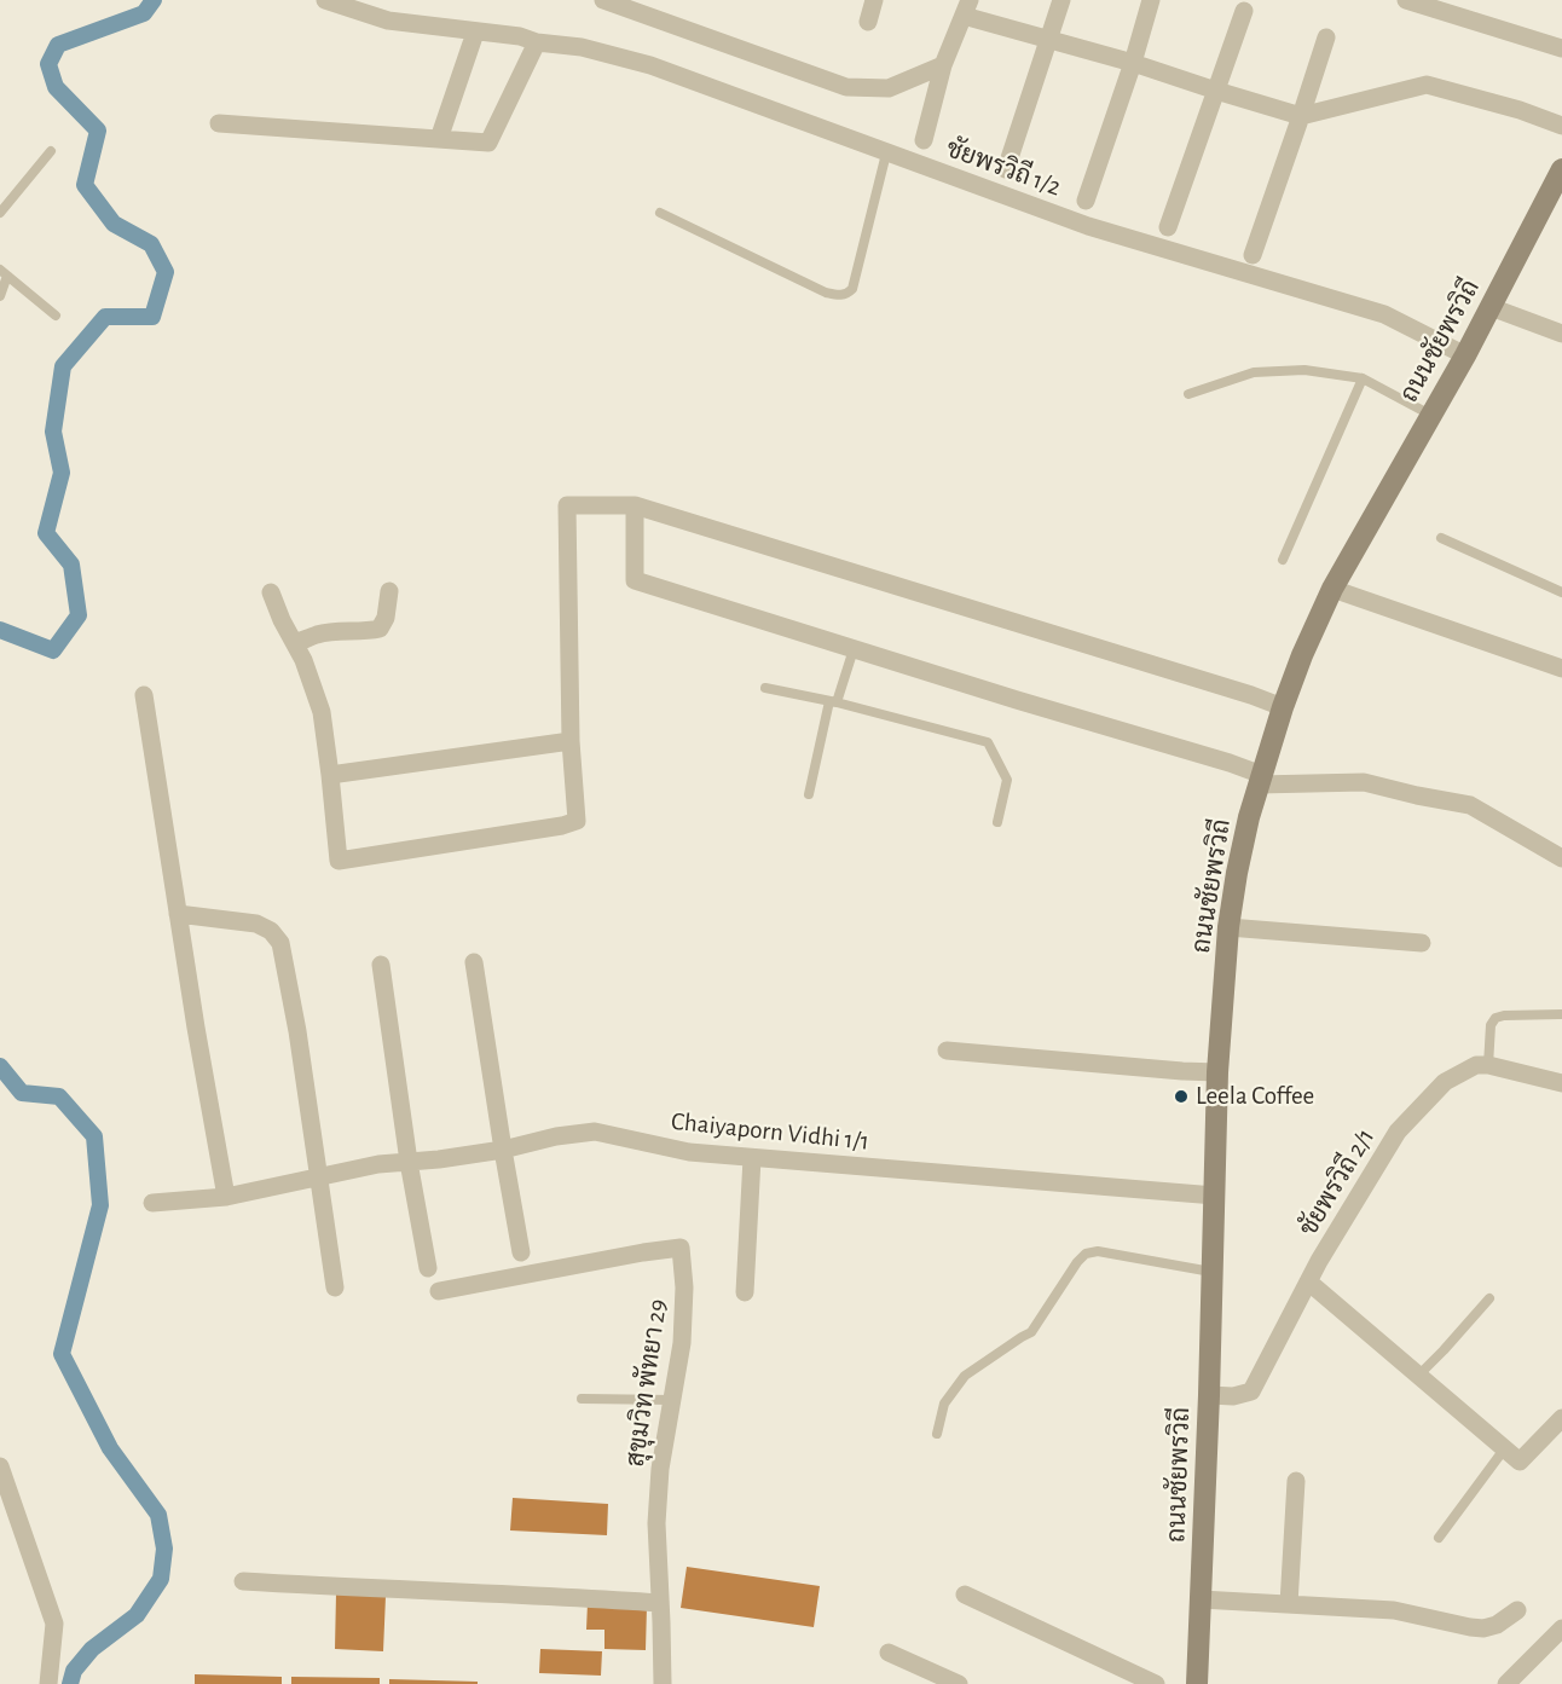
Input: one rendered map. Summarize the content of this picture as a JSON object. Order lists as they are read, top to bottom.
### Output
{
  "streets": {
    "main road": ["ถนนชัยพรวิถี"],
    "street": [
      "ชัยพรวิถี 1/2",
      "Chaiyaporn Vidhi 1/1",
      "ชัยพรวิถี 2/1",
      "สุขุมวิท พัทยา 29"
    ]
  },
  "crossings": [
    ["ชัยพรวิถี 1/2", "ถนนชัยพรวิถี"],
    ["ถนนชัยพรวิถี", "Chaiyaporn Vidhi 1/1"],
    ["ถนนชัยพรวิถี", "ชัยพรวิถี 2/1"]
  ],
  "places": ["Leela Coffee"]
}
